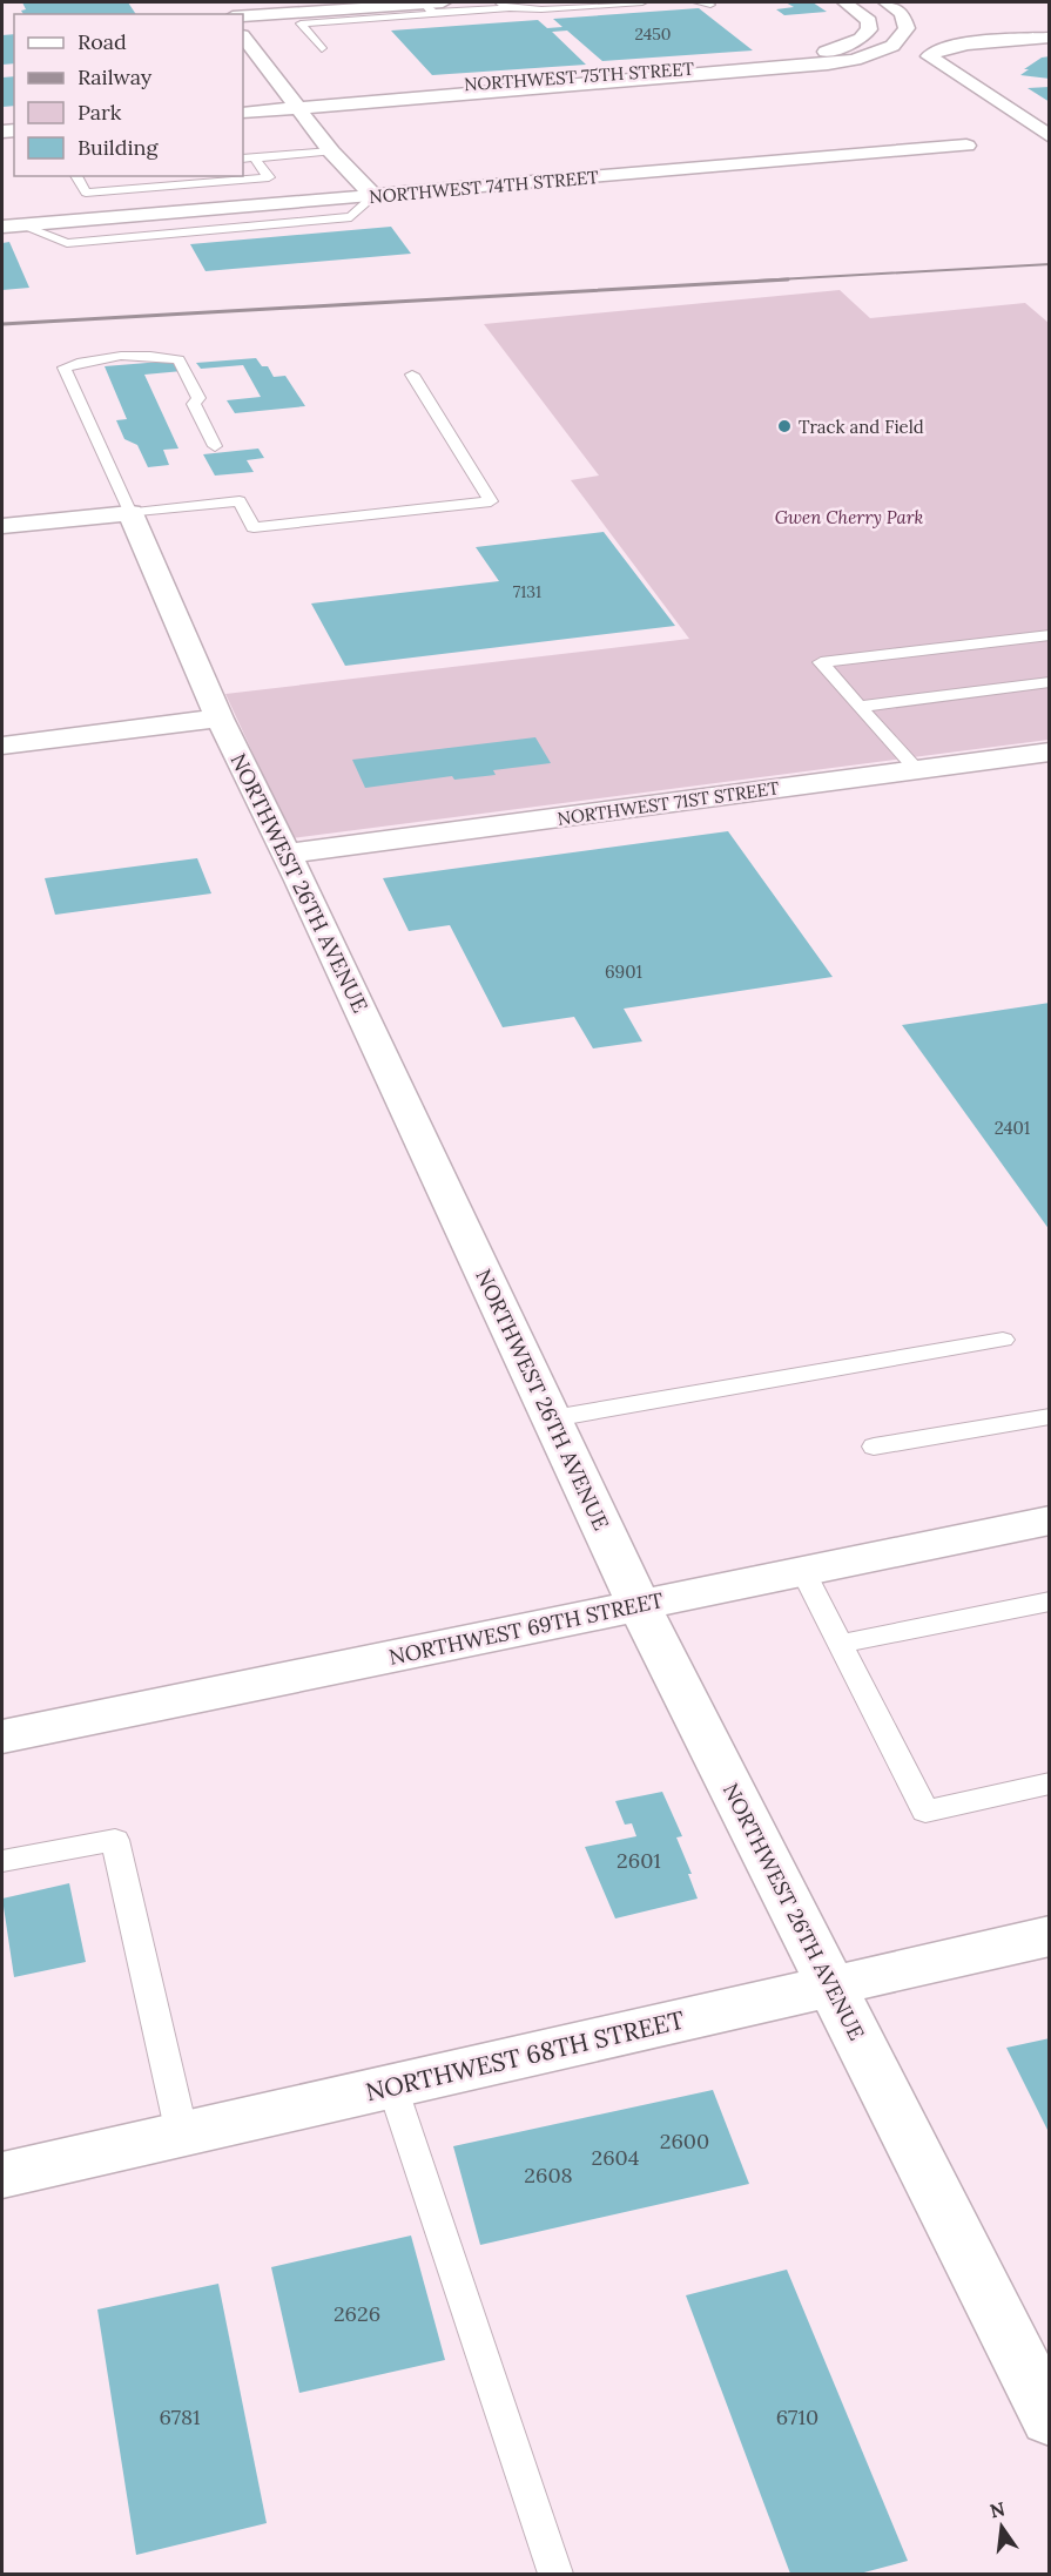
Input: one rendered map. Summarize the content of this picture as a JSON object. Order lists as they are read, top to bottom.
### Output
{
  "streets": {
    "street": [
      "NORTHWEST 75TH STREET",
      "NORTHWEST 74TH STREET",
      "NORTHWEST 71ST STREET",
      "NORTHWEST 26TH AVENUE",
      "NORTHWEST 69TH STREET",
      "NORTHWEST 68TH STREET"
    ]
  },
  "crossings": [
    ["NORTHWEST 71ST STREET", "NORTHWEST 26TH AVENUE"],
    ["NORTHWEST 26TH AVENUE", "NORTHWEST 69TH STREET"],
    ["NORTHWEST 26TH AVENUE", "NORTHWEST 68TH STREET"]
  ],
  "parks": ["Gwen Cherry Park"],
  "places": ["Track and Field"],
  "house_numbers": [
    "2450",
    "7131",
    "6901",
    "2401",
    "2601",
    "2600",
    "2604",
    "2608",
    "2626",
    "6781",
    "6710"
  ],
  "legend": [
    "Road",
    "Railway",
    "Park",
    "Building"
  ],
  "north": "top"
}
